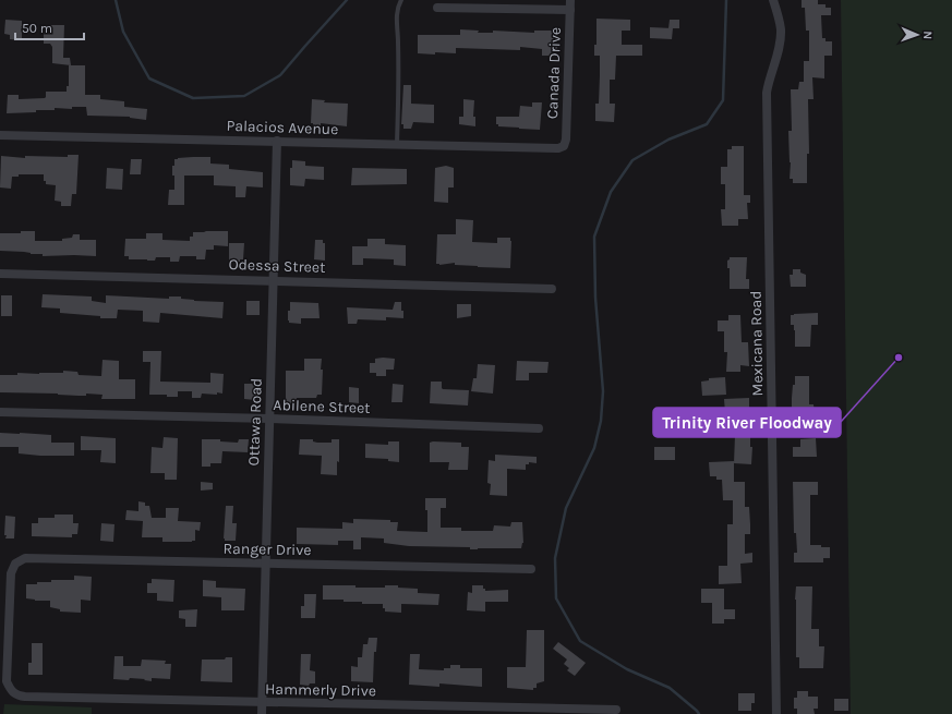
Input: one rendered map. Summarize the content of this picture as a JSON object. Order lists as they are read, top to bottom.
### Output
{
  "streets": {
    "street": [
      "Canada Drive",
      "Palacios Avenue",
      "Odessa Street",
      "Mexicana Road",
      "Abilene Street",
      "Ottawa Road",
      "Ranger Drive",
      "Hammerly Drive"
    ]
  },
  "crossings": [
    ["Canada Drive", "Palacios Avenue"],
    ["Palacios Avenue", "Ottawa Road"],
    ["Odessa Street", "Ottawa Road"],
    ["Abilene Street", "Ottawa Road"],
    ["Ottawa Road", "Ranger Drive"],
    ["Ottawa Road", "Hammerly Drive"],
    ["Ranger Drive", "Hammerly Drive"]
  ],
  "places": ["Trinity River Floodway"],
  "scale_bar": "50 m",
  "north": "right"
}
